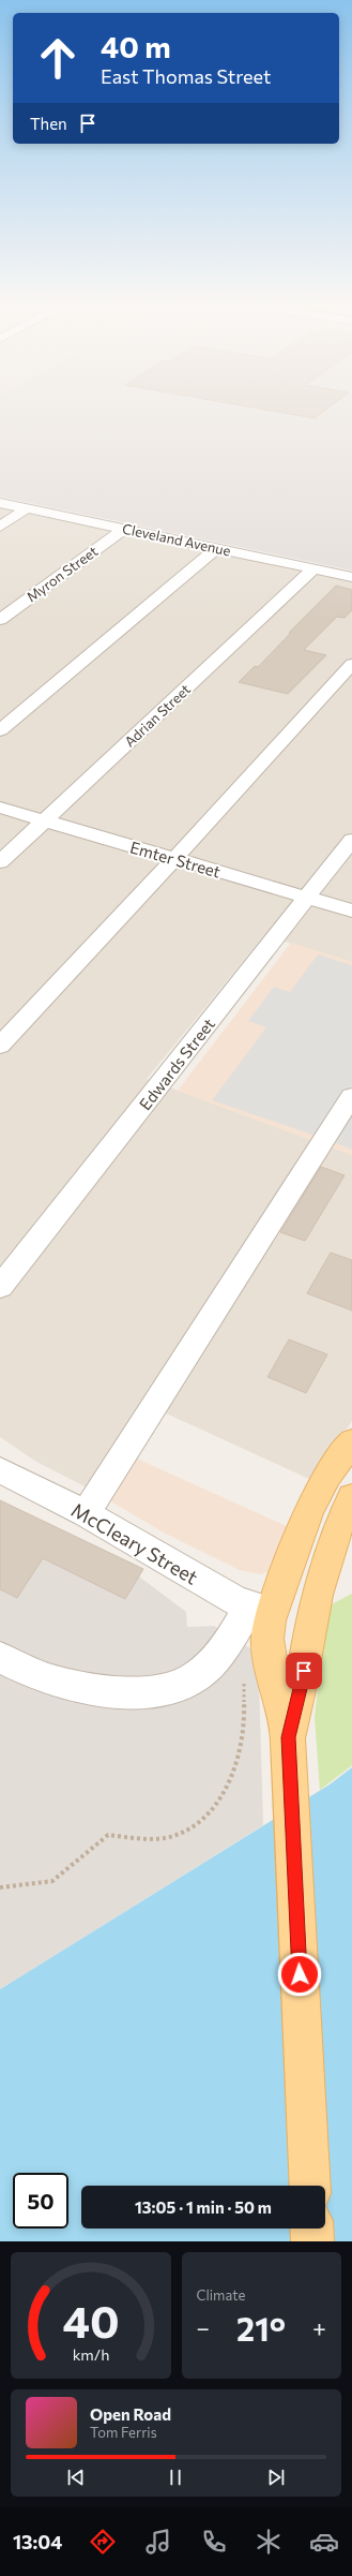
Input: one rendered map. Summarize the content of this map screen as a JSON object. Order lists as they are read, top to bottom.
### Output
{
  "streets": {
    "street": [
      "Cleveland Avenue",
      "Myron Street",
      "Adrian Street",
      "Emter Street",
      "Edwards Street",
      "McCleary Street"
    ]
  },
  "crossings": [
    ["Cleveland Avenue", "Myron Street"],
    ["Cleveland Avenue", "Adrian Street"],
    ["Adrian Street", "Emter Street"],
    ["Emter Street", "Edwards Street"]
  ],
  "page": {
    "turn": ["40 m", "East Thomas Street"],
    "then": "Then",
    "limit": "50",
    "trip": "13:05 · 1 min · 50 m",
    "tile": "Climate",
    "heat": ["−", "21°", "+"],
    "song": ["Open Road", "Tom Ferris"],
    "tabs": "13:04",
    "gauge": ["40", "km/h"]
  }
}
